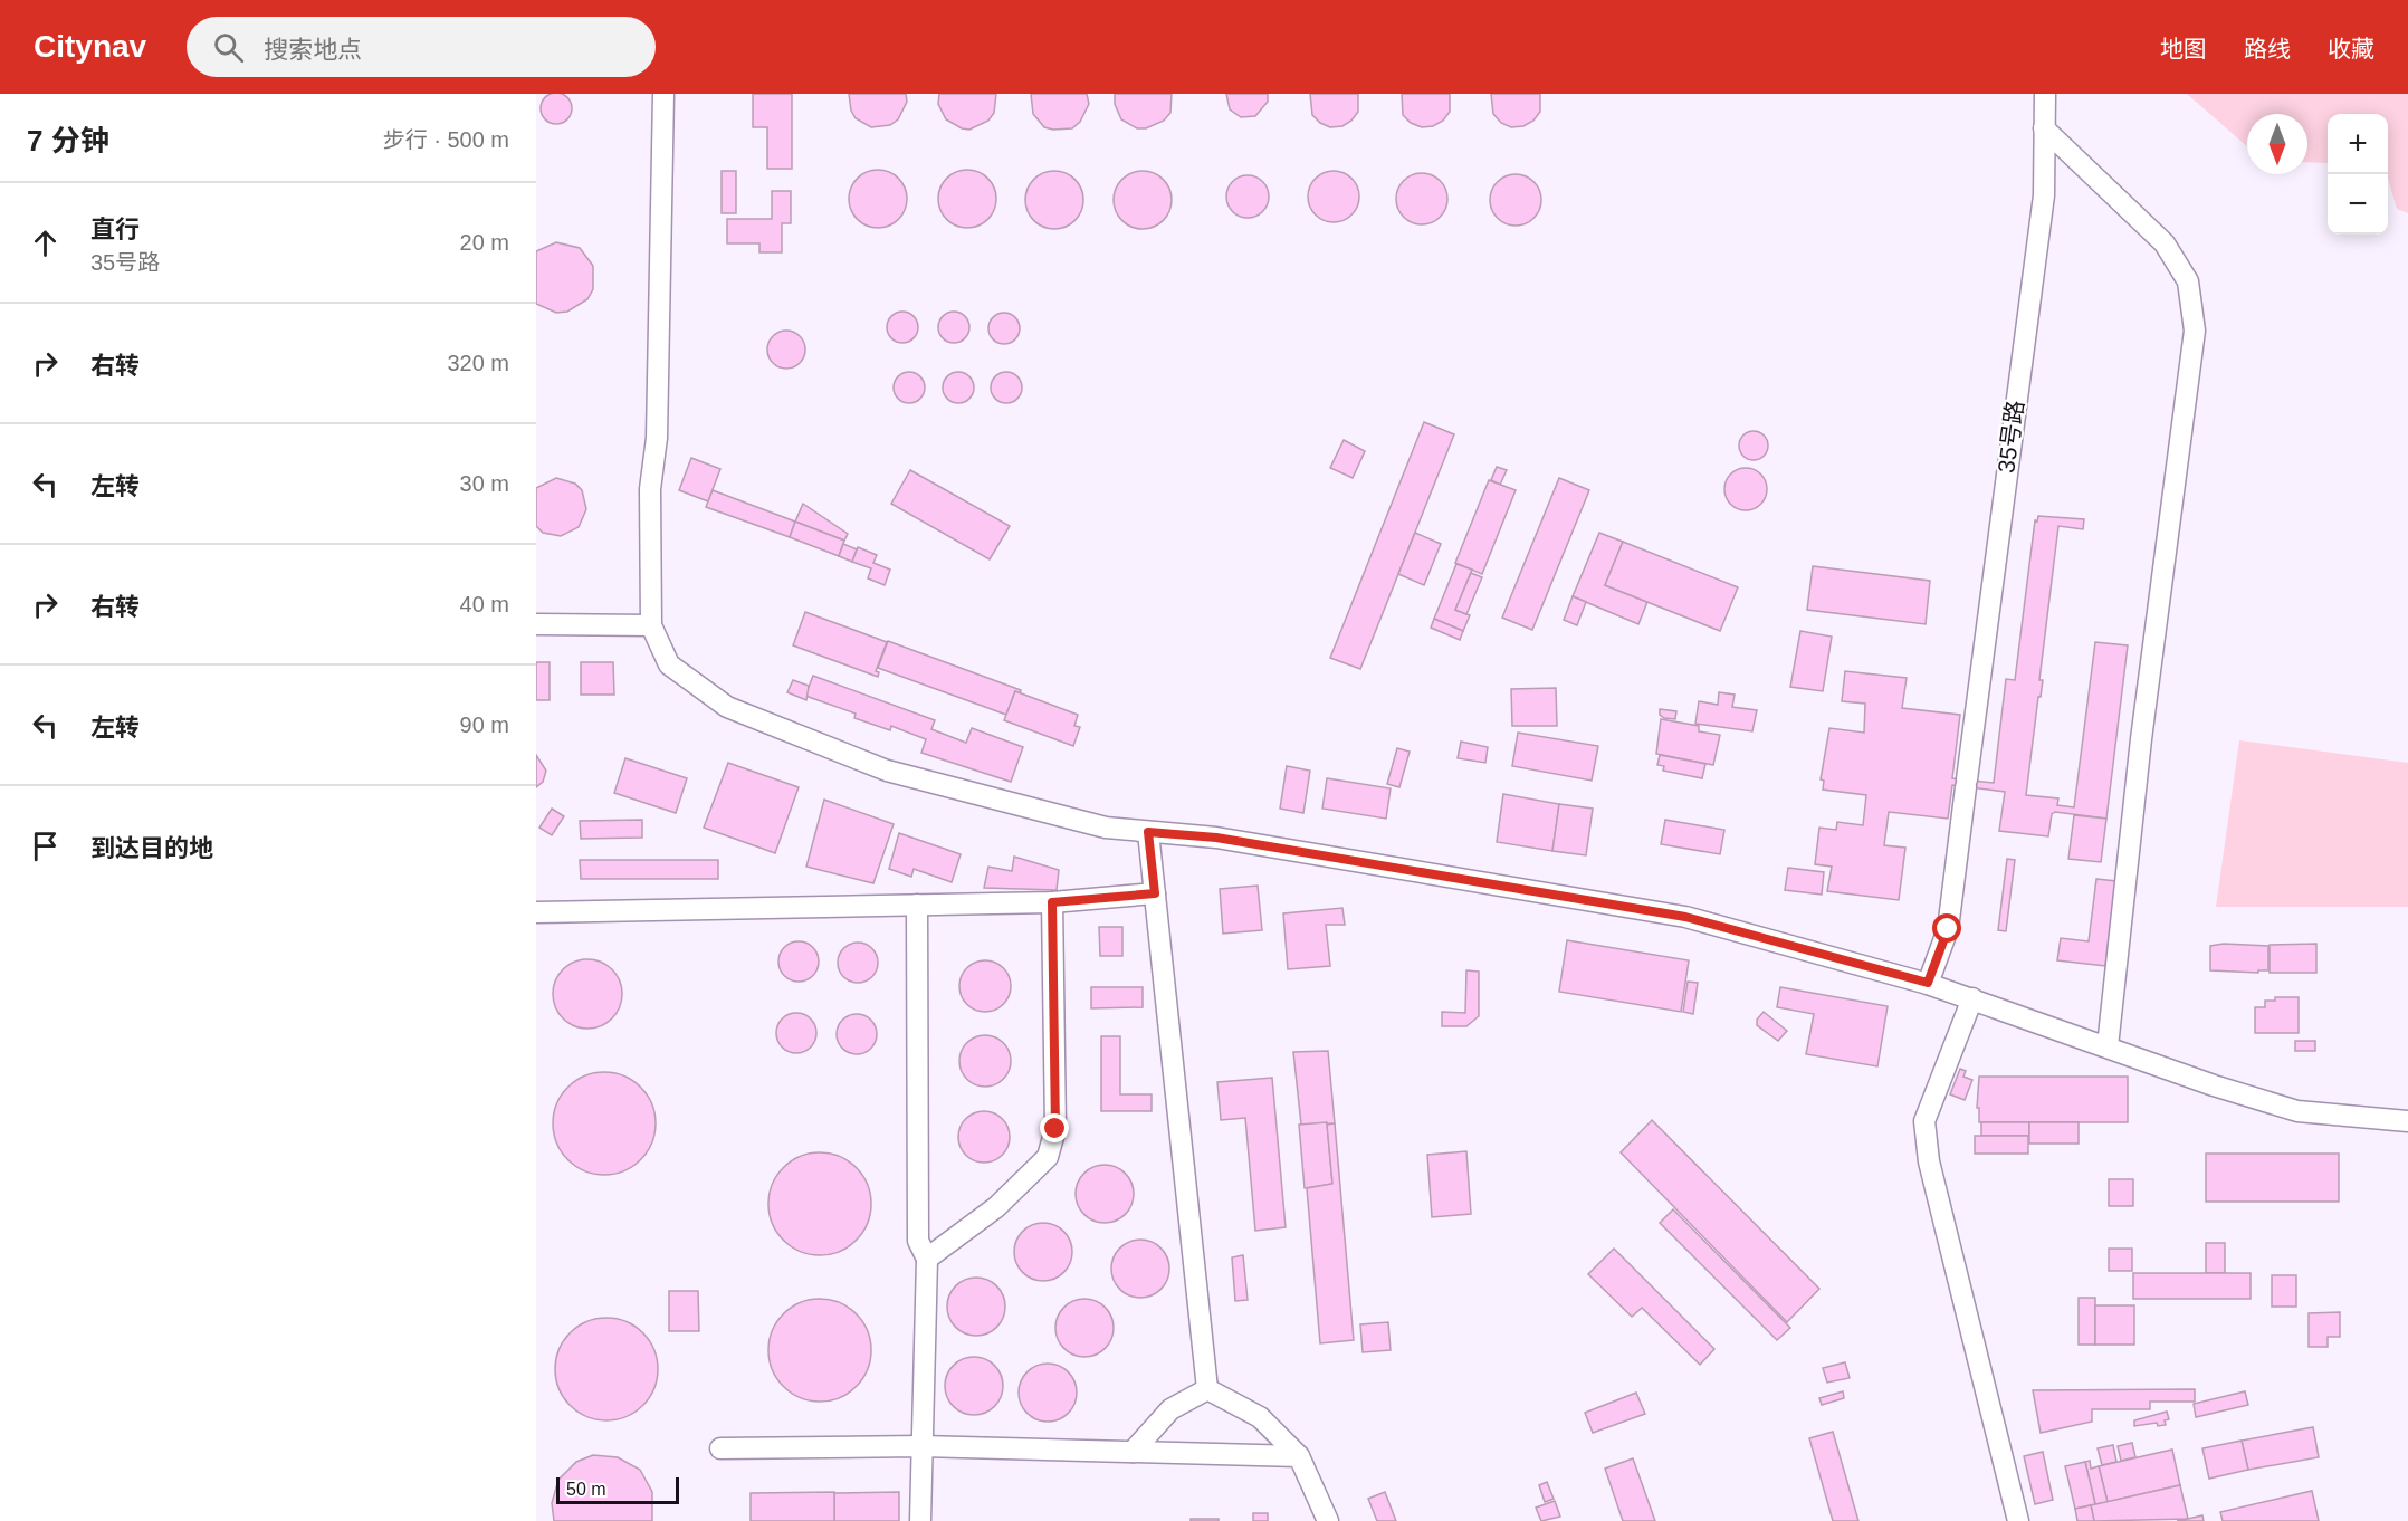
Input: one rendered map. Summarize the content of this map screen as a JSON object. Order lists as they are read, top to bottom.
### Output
{
  "streets": {
    "street": ["35号路"]
  },
  "scale_bar": "50 m",
  "north": "bottom",
  "page": {
    "header": "Citynav",
    "search": "搜索地点",
    "nav": ["地图", "路线", "收藏"],
    "heading": ["7 分钟", "步行 · 500 m"],
    "map_buttons": ["+", "−"],
    "list": [
      ["直行", "35号路", "20 m"],
      ["右转", "320 m"],
      ["左转", "30 m"],
      ["右转", "40 m"],
      ["左转", "90 m"],
      "到达目的地"
    ],
    "scale": "50 m"
  }
}
